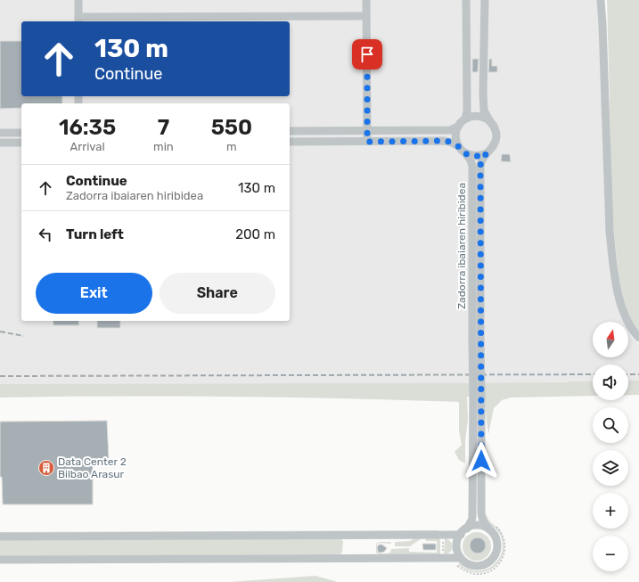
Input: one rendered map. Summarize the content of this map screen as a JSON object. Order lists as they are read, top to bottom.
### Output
{
  "streets": {
    "street": ["Zadorra ibaiaren hiribidea"]
  },
  "places": {
    "building": ["Data Center 2 Bilbao Arasur"]
  },
  "north": "top",
  "page": {
    "turn": ["130 m", "Continue"],
    "eta": [
      "16:35",
      "Arrival",
      "7",
      "min",
      "550",
      "m"
    ],
    "list": [
      {
        "name": "Continue",
        "note": "Zadorra ibaiaren hiribidea",
        "value": "130 m"
      },
      {
        "name": "Turn left",
        "value": "200 m"
      }
    ],
    "buttons": ["Exit", "Share"],
    "map_buttons": ["+", "−"]
  }
}
